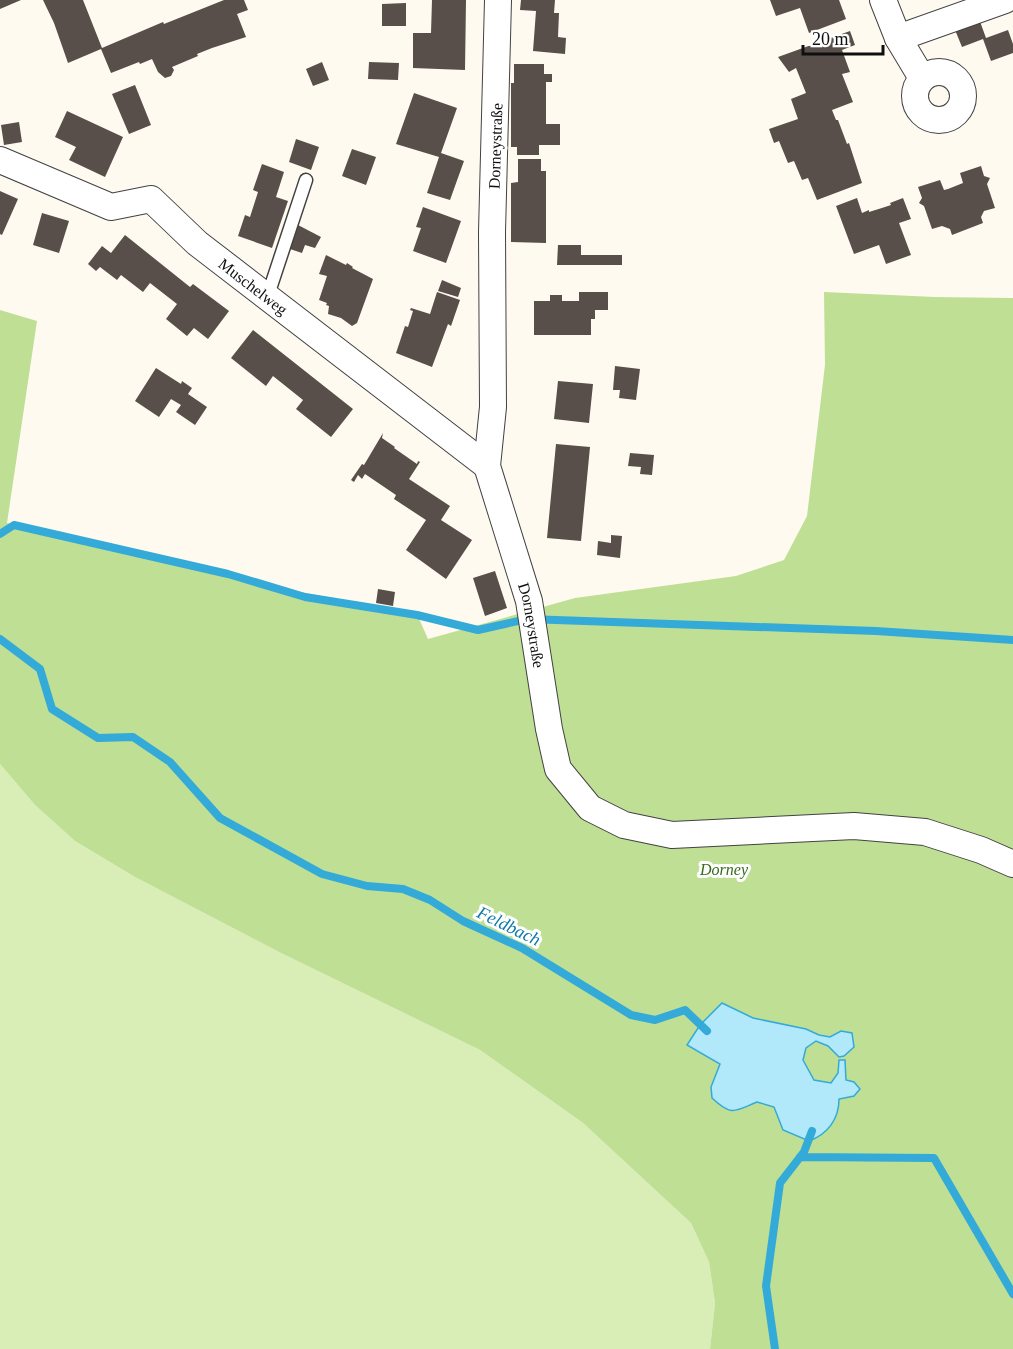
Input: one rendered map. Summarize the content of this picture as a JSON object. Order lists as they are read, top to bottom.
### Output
{
  "streets": {
    "street": ["Dorneystraße", "Muschelweg"]
  },
  "crossings": [
    ["Dorneystraße", "Muschelweg"]
  ],
  "water": ["Feldbach"],
  "parks": ["Dorney"],
  "scale_bar": "20 m"
}
